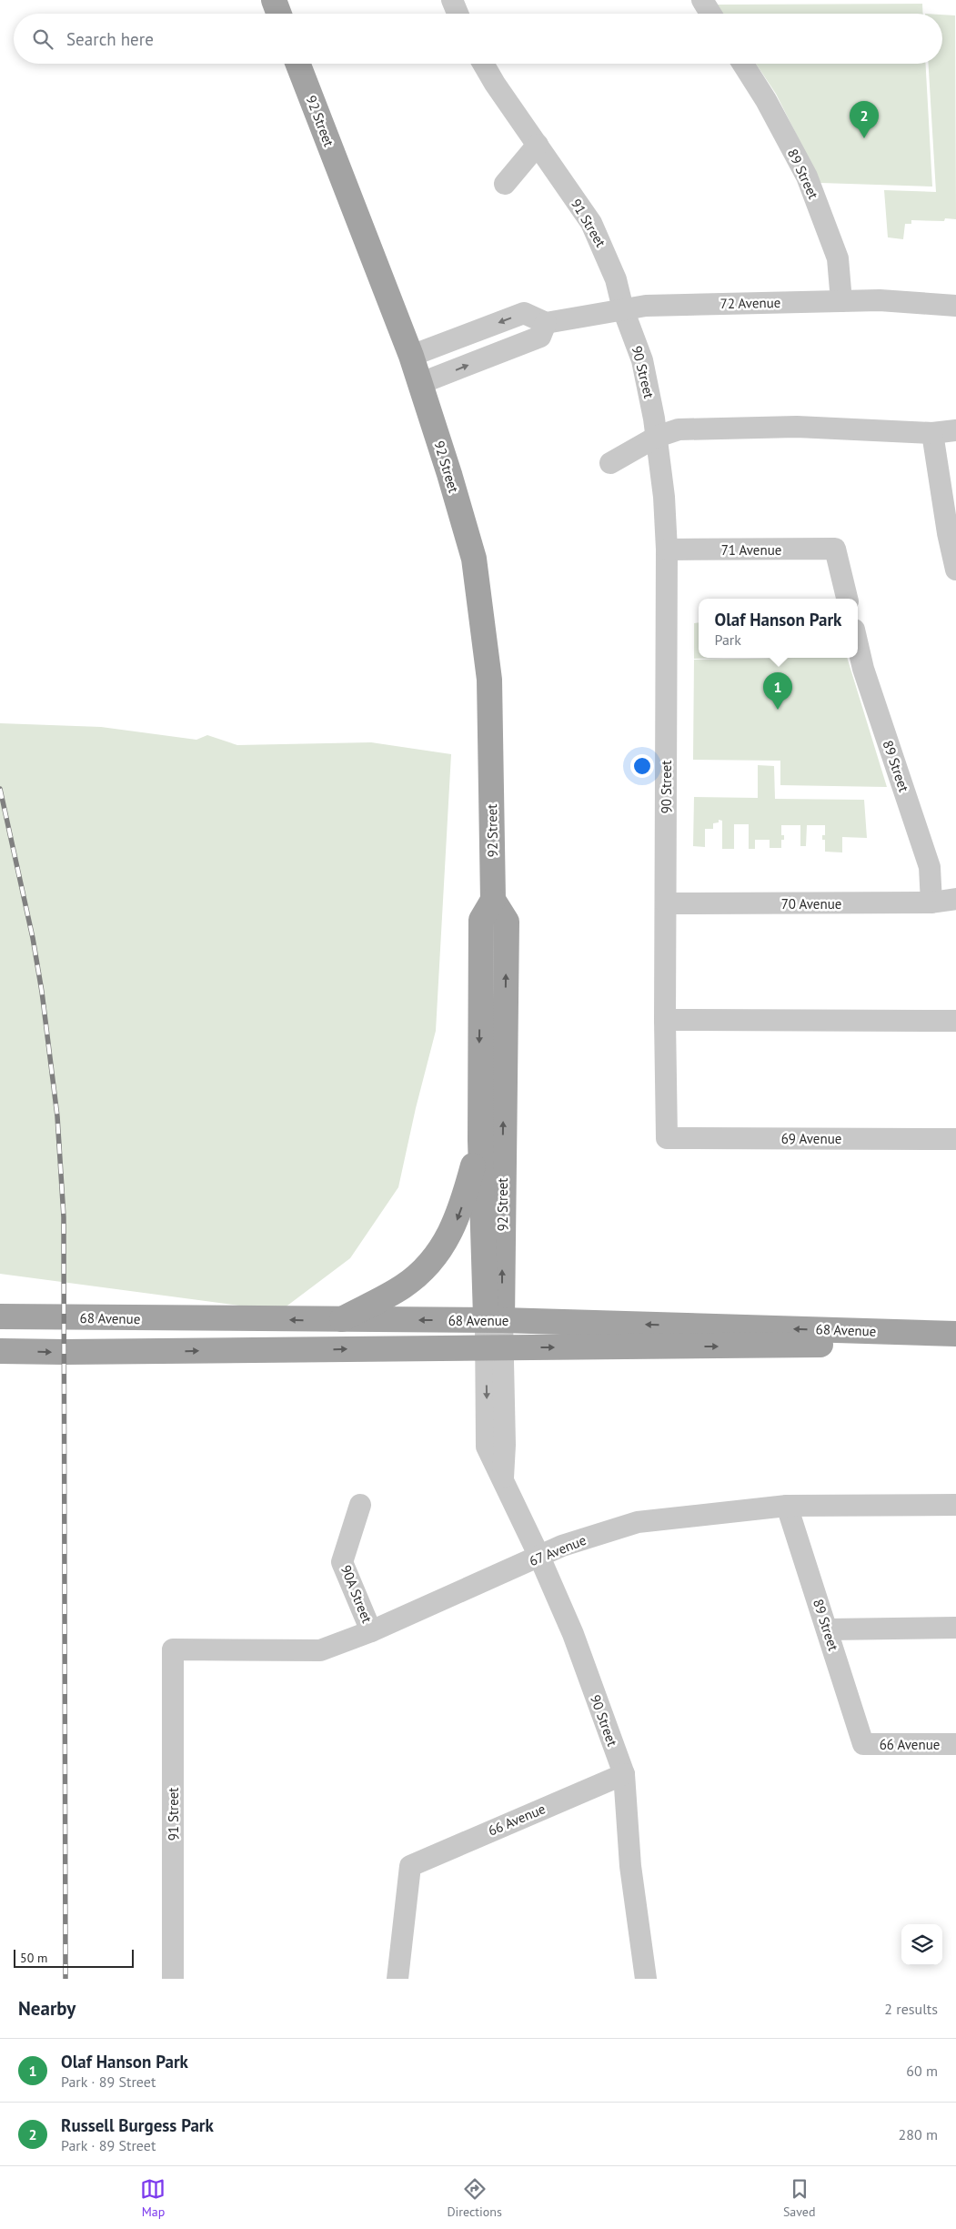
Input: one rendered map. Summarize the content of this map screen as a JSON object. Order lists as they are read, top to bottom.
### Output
{
  "streets": {
    "main road": ["92 Street", "68 Avenue"],
    "street": [
      "89 Street",
      "91 Street",
      "72 Avenue",
      "90 Street",
      "71 Avenue",
      "70 Avenue",
      "69 Avenue",
      "67 Avenue",
      "90A Street",
      "66 Avenue"
    ]
  },
  "crossings": [
    ["92 Street", "90 Street"],
    ["92 Street", "68 Avenue"],
    ["89 Street", "72 Avenue"],
    ["89 Street", "70 Avenue"],
    ["89 Street", "67 Avenue"],
    ["89 Street", "66 Avenue"],
    ["91 Street", "72 Avenue"],
    ["91 Street", "90 Street"],
    ["91 Street", "67 Avenue"],
    ["72 Avenue", "90 Street"],
    ["90 Street", "71 Avenue"],
    ["90 Street", "70 Avenue"],
    ["90 Street", "69 Avenue"],
    ["90 Street", "68 Avenue"],
    ["90 Street", "67 Avenue"],
    ["90 Street", "66 Avenue"],
    ["67 Avenue", "90A Street"]
  ],
  "scale_bar": "50 m",
  "page": {
    "search": "Search here",
    "pins": ["2", "1"],
    "popup": ["Olaf Hanson Park", "Park"],
    "scale": "50 m",
    "heading": ["Nearby", "2 results"],
    "list": [
      {
        "mark": "1",
        "name": "Olaf Hanson Park",
        "note": "Park · 89 Street",
        "value": "60 m"
      },
      {
        "mark": "2",
        "name": "Russell Burgess Park",
        "note": "Park · 89 Street",
        "value": "280 m"
      }
    ],
    "nav": ["Map", "Directions", "Saved"]
  }
}
